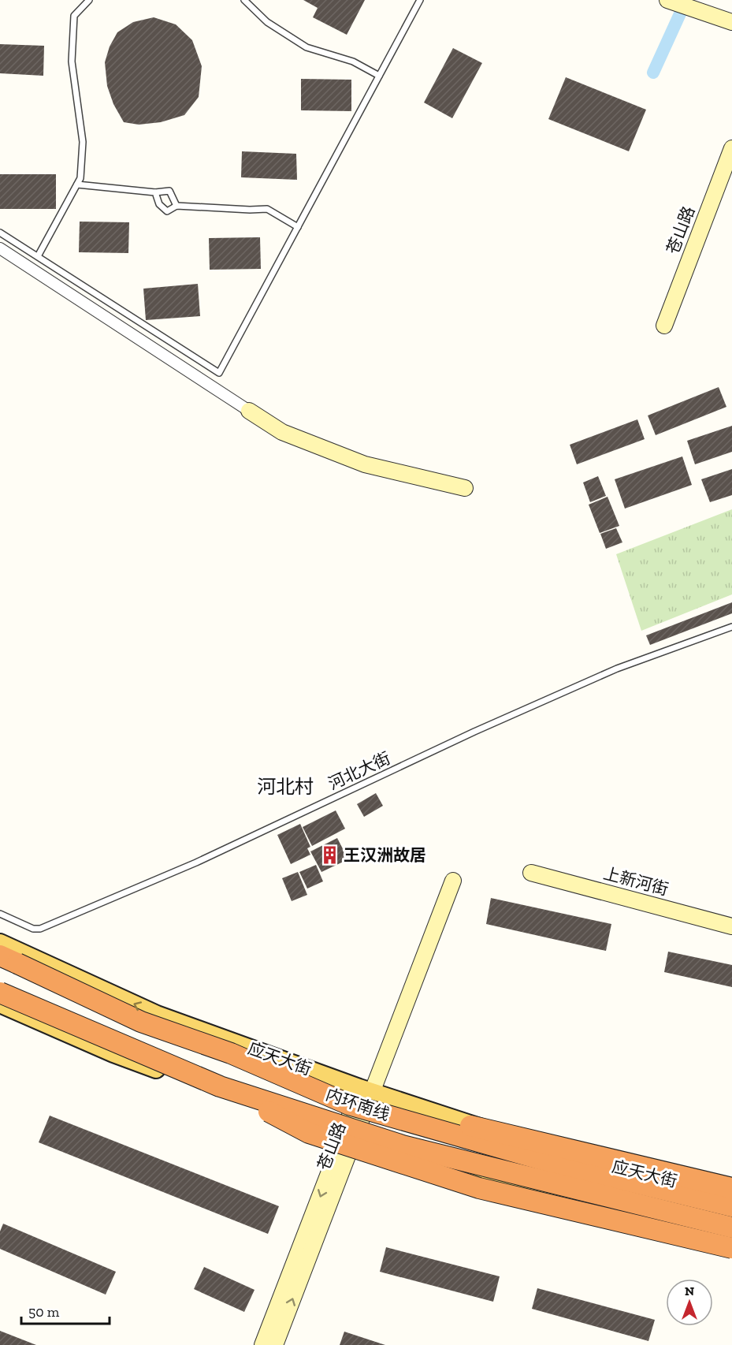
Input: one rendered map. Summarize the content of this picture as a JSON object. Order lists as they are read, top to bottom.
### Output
{
  "streets": {
    "highway": ["内环南线"],
    "main road": ["应天大街"],
    "street": ["苍山路", "上新河街"],
    "lane": ["河北大街"]
  },
  "crossings": [
    ["苍山路", "应天大街"]
  ],
  "districts": ["河北村"],
  "places": {
    "building": ["王汉洲故居"]
  },
  "scale_bar": "50 m",
  "north": "top"
}
